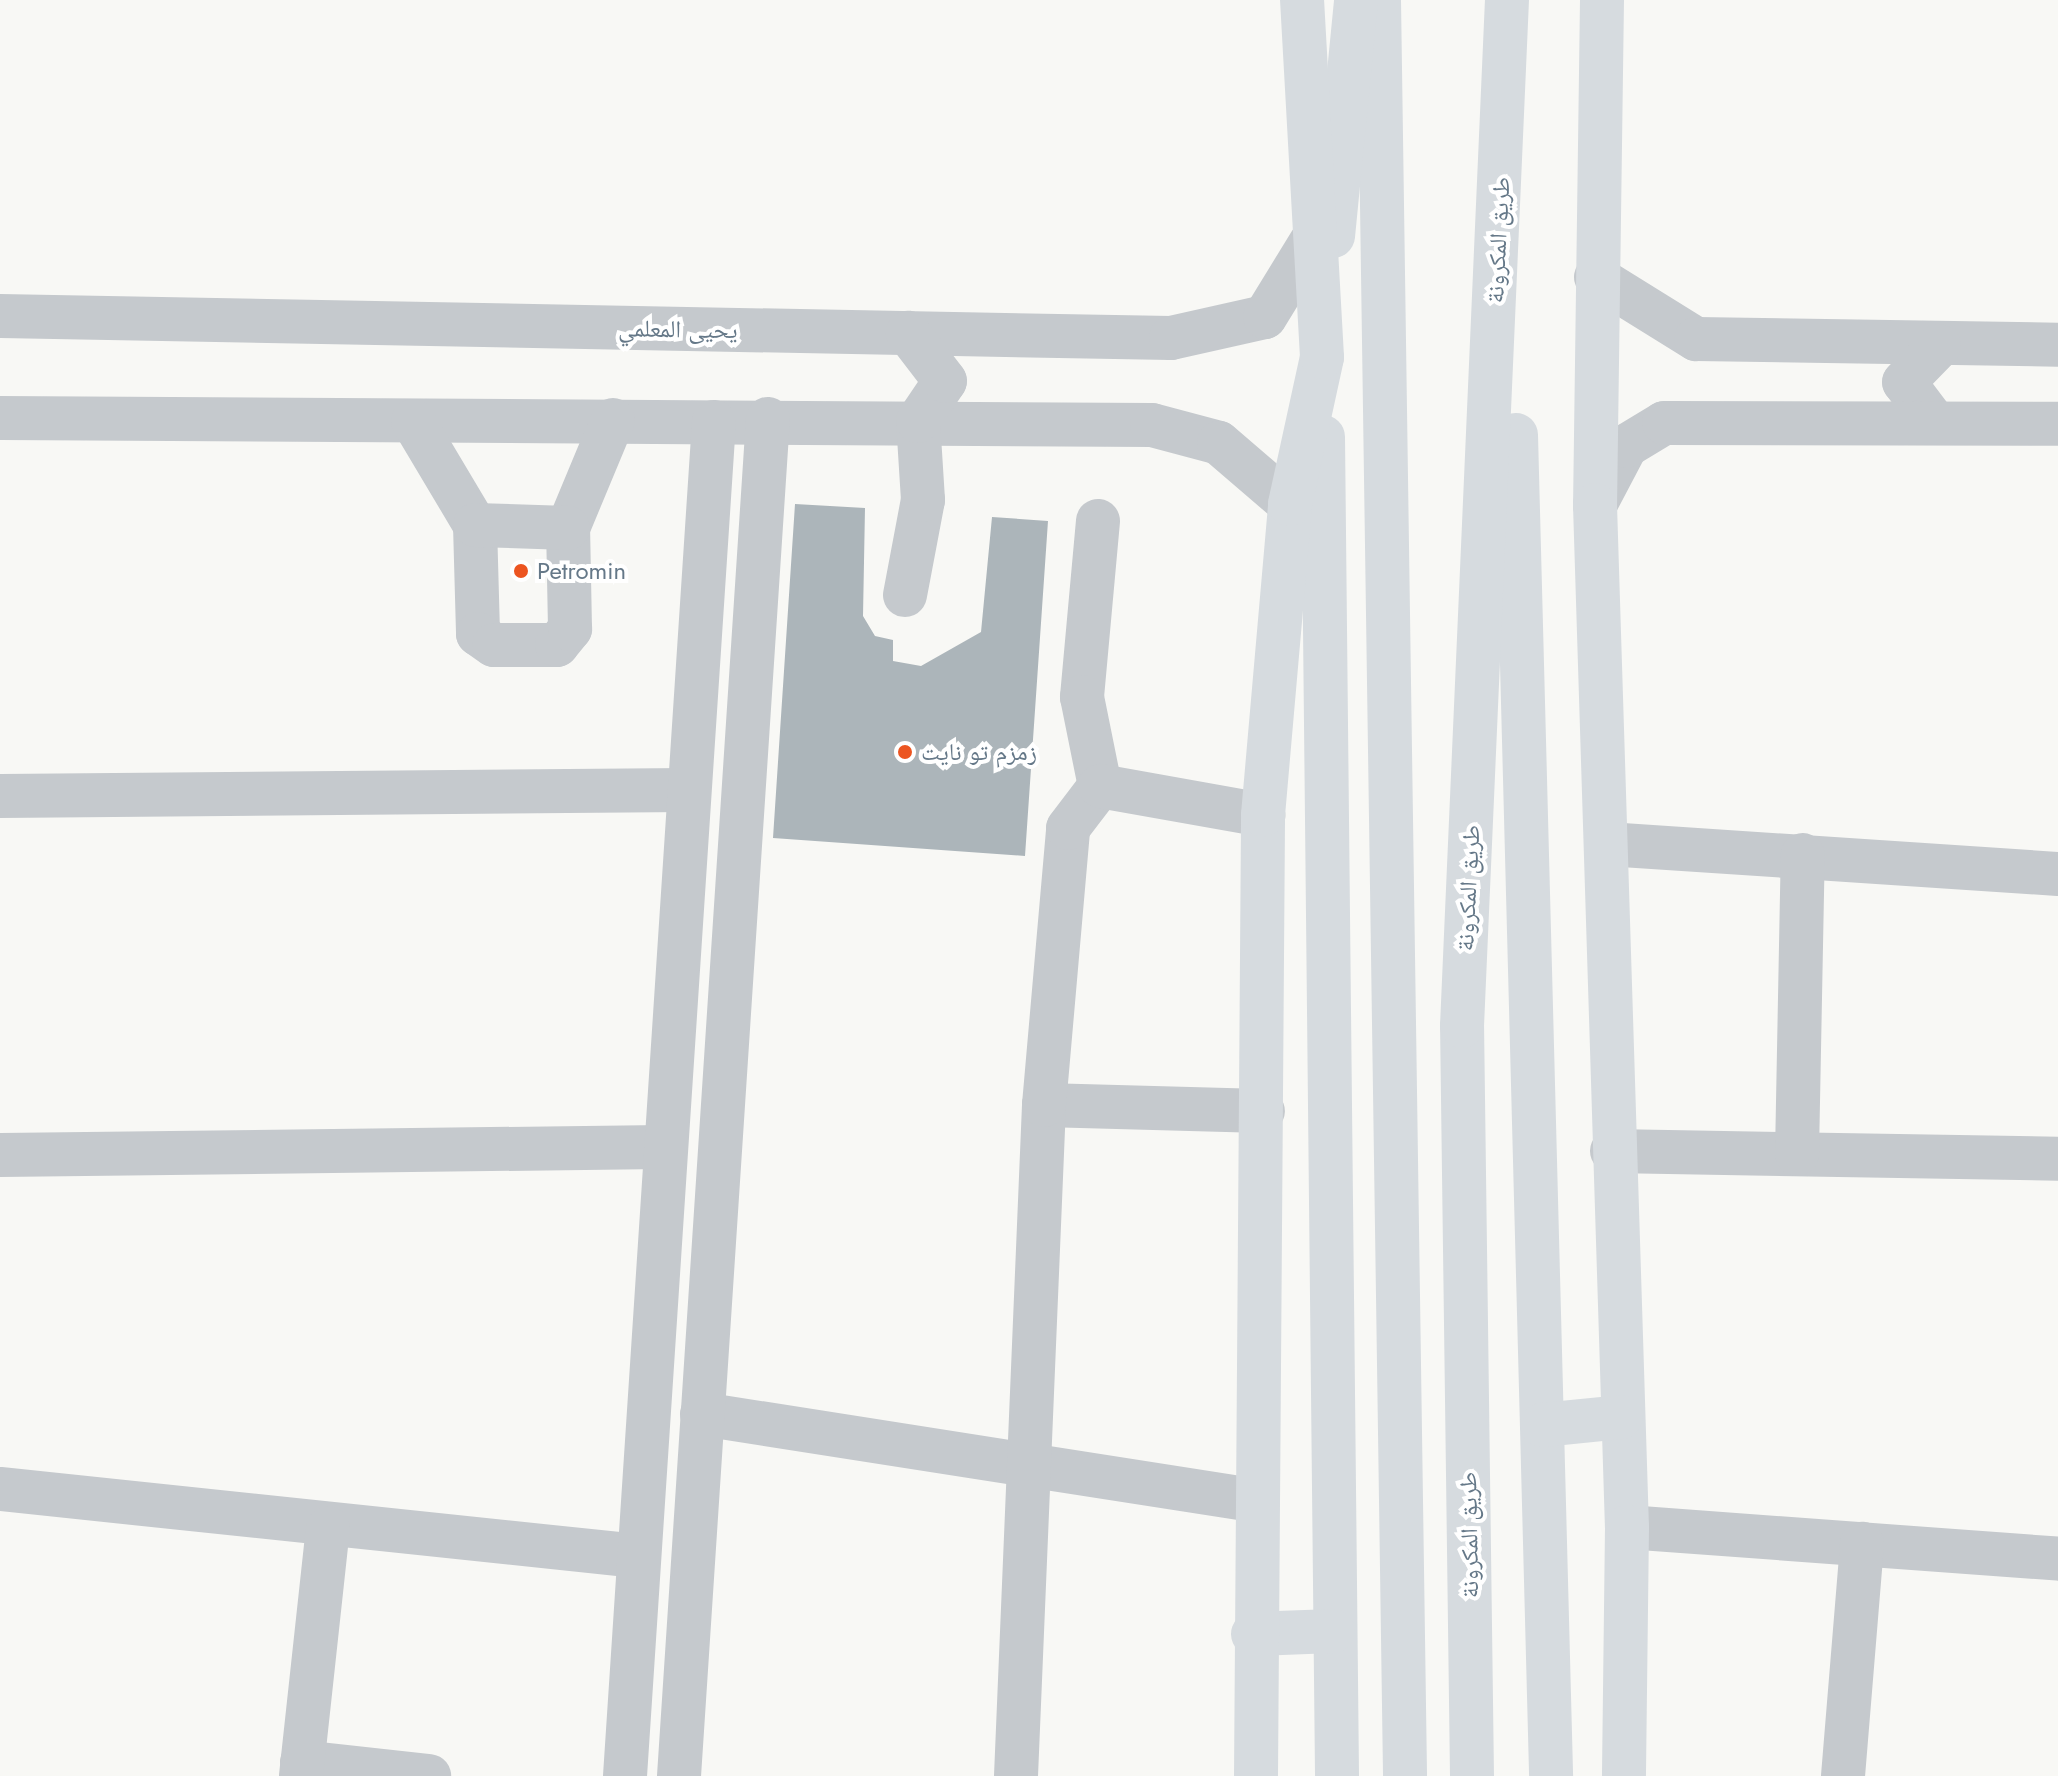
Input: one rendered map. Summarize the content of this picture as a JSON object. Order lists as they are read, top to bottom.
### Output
{
  "streets": {
    "main road": ["طريق المكرونة"],
    "street": ["يحيى المعلمي"]
  },
  "places": ["Petromin", "زمزم تو نايت"]
}
